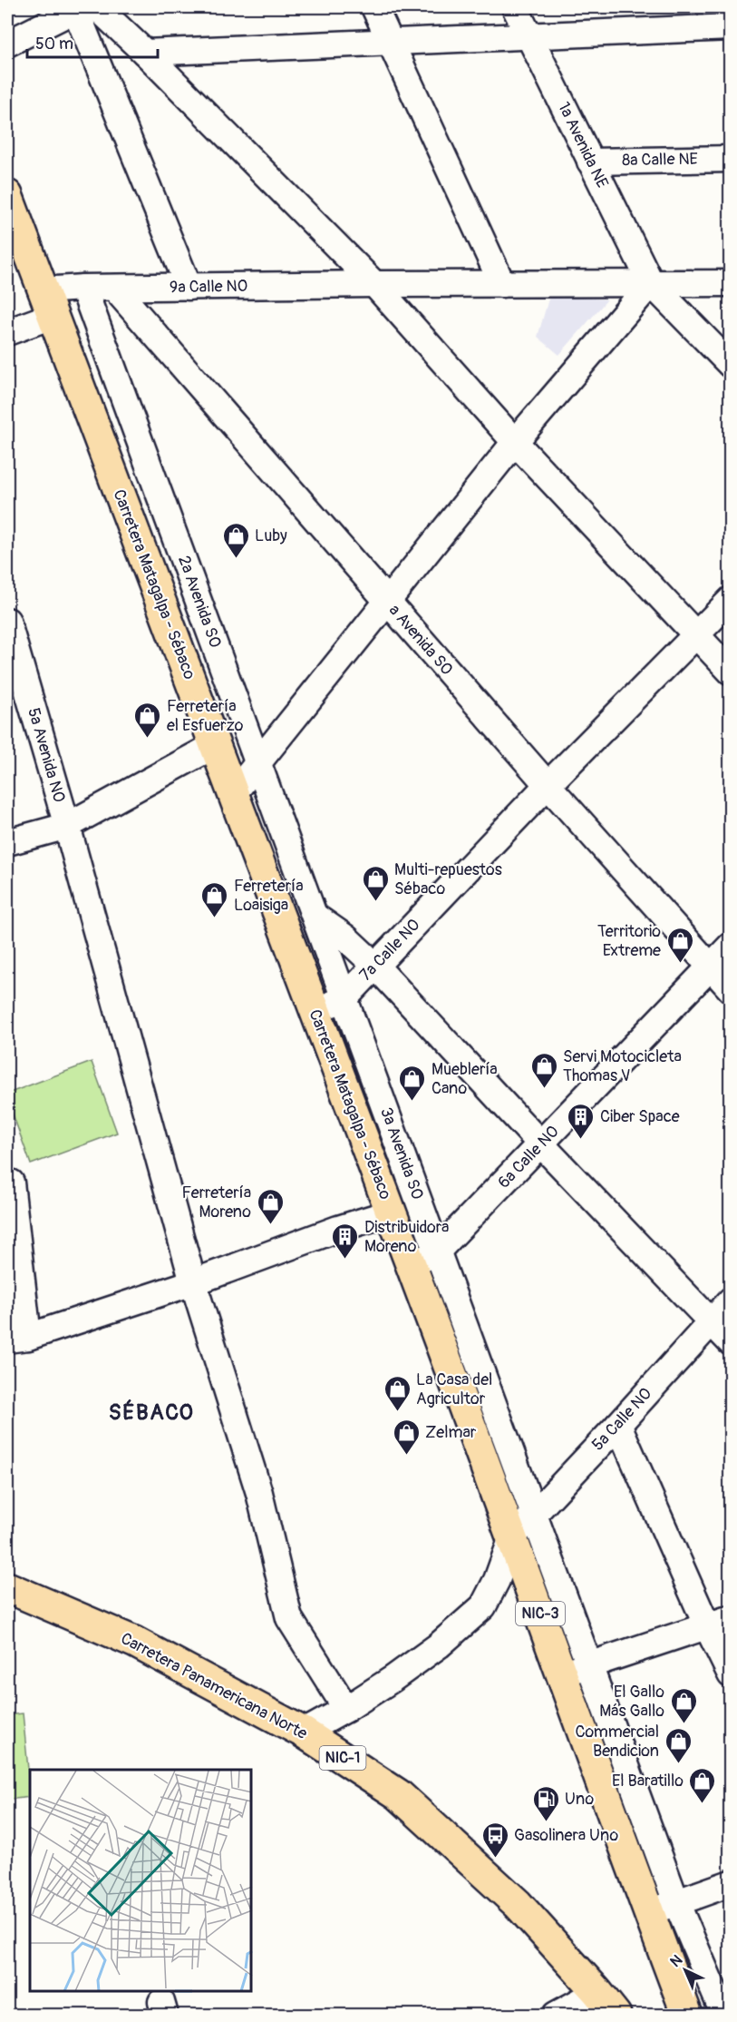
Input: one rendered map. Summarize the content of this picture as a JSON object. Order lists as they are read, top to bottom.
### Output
{
  "streets": {
    "main road": [
      "Carretera Matagalpa - Sébaco",
      "NIC-3",
      "Carretera Panamericana Norte",
      "NIC-1"
    ],
    "street": [
      "1a Avenida NE",
      "8a Calle NE",
      "9a Calle NO",
      "2a Avenida SO",
      "a Avenida SO",
      "5a Avenida NO",
      "7a Calle NO",
      "3a Avenida SO",
      "6a Calle NO",
      "5a Calle NO"
    ]
  },
  "crossings": [
    ["1a Avenida NE", "8a Calle NE"],
    ["1a Avenida NE", "9a Calle NO"],
    ["9a Calle NO", "Carretera Matagalpa - Sébaco"],
    ["9a Calle NO", "2a Avenida SO"],
    ["9a Calle NO", "a Avenida SO"],
    ["Carretera Matagalpa - Sébaco", "7a Calle NO"],
    ["Carretera Matagalpa - Sébaco", "3a Avenida SO"],
    ["Carretera Matagalpa - Sébaco", "6a Calle NO"],
    ["Carretera Matagalpa - Sébaco", "5a Calle NO"],
    ["2a Avenida SO", "3a Avenida SO"],
    ["a Avenida SO", "7a Calle NO"],
    ["a Avenida SO", "6a Calle NO"],
    ["7a Calle NO", "3a Avenida SO"],
    ["3a Avenida SO", "6a Calle NO"],
    ["3a Avenida SO", "5a Calle NO"]
  ],
  "districts": ["SÉBACO"],
  "places": {
    "shop": [
      "Luby",
      "Ferretería el Esfuerzo",
      "Multi-repuestos Sébaco",
      "Ferretería Loaisiga",
      "Territorio Extreme",
      "Servi Motocicleta Thomas V",
      "Mueblería Cano",
      "Ferretería Moreno",
      "La Casa del Agricultor",
      "Zelmar",
      "El Gallo Más Gallo",
      "Commercial Bendicion",
      "El Baratillo"
    ],
    "building": ["Ciber Space", "Distribuidora Moreno"],
    "fuel station": ["Uno"],
    "bus stop": ["Gasolinera Uno"]
  },
  "scale_bar": "50 m",
  "north": "top left"
}
